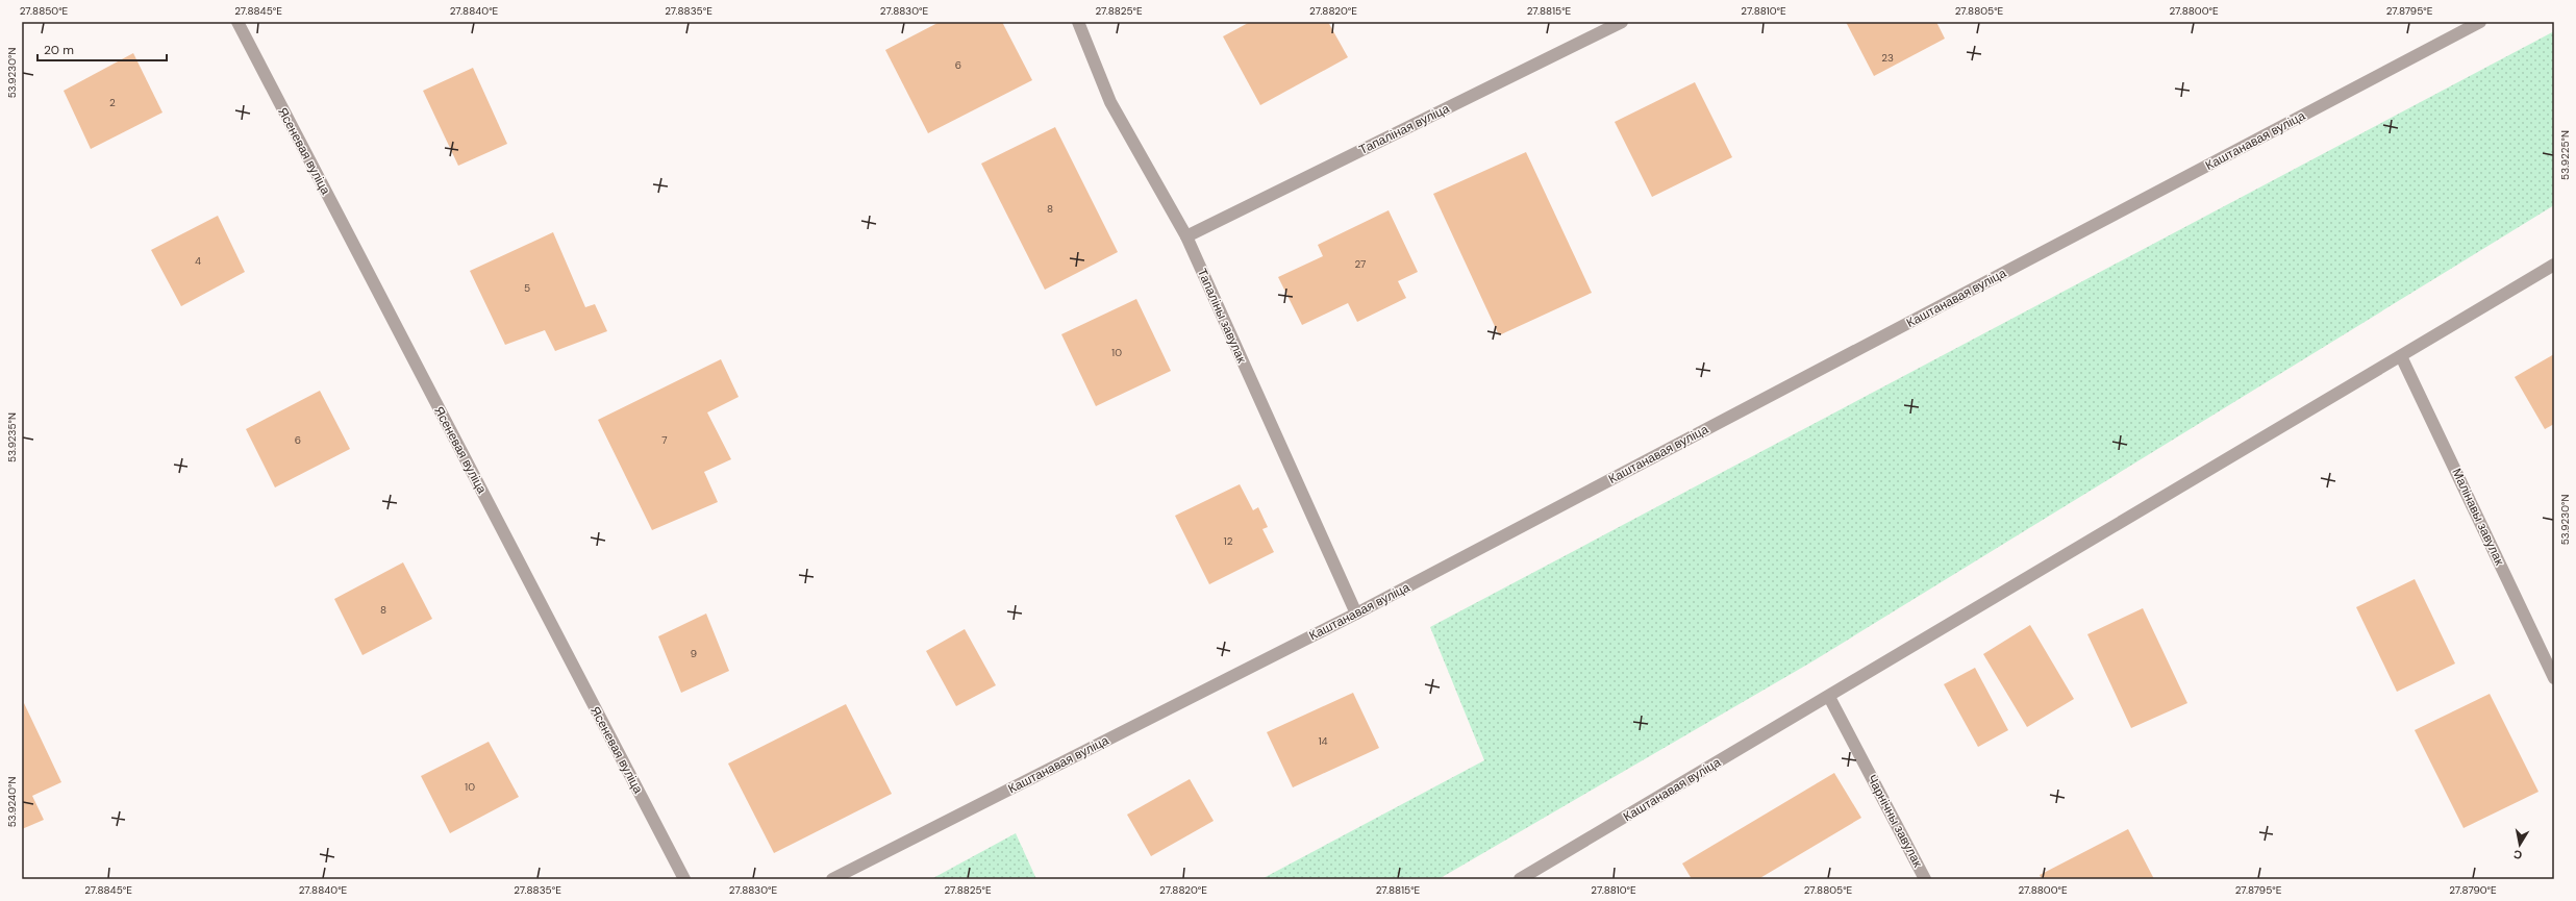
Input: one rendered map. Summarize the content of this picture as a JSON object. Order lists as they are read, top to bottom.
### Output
{
  "streets": {
    "street": [
      "Тапаліная вуліца",
      "Каштанавая вуліца",
      "Ясеневая вуліца",
      "Тапаліны завулак",
      "Малінавы завулак",
      "Чарнічны завулак"
    ]
  },
  "crossings": [
    ["Тапаліная вуліца", "Тапаліны завулак"],
    ["Каштанавая вуліца", "Тапаліны завулак"],
    ["Каштанавая вуліца", "Малінавы завулак"],
    ["Каштанавая вуліца", "Чарнічны завулак"]
  ],
  "house_numbers": [
    "23",
    "6",
    "2",
    "8",
    "4",
    "27",
    "5",
    "10",
    "6",
    "7",
    "12",
    "8",
    "9",
    "14",
    "10"
  ],
  "scale_bar": "20 m",
  "north": "bottom",
  "coordinates": [
    "27.8850°E",
    "27.8845°E",
    "27.8840°E",
    "27.8835°E",
    "27.8830°E",
    "27.8825°E",
    "27.8820°E",
    "27.8815°E",
    "27.8810°E",
    "27.8805°E",
    "27.8800°E",
    "27.8795°E",
    "53.9230°N",
    "53.9225°N",
    "53.9235°N",
    "53.9240°N",
    "27.8790°E"
  ]
}
